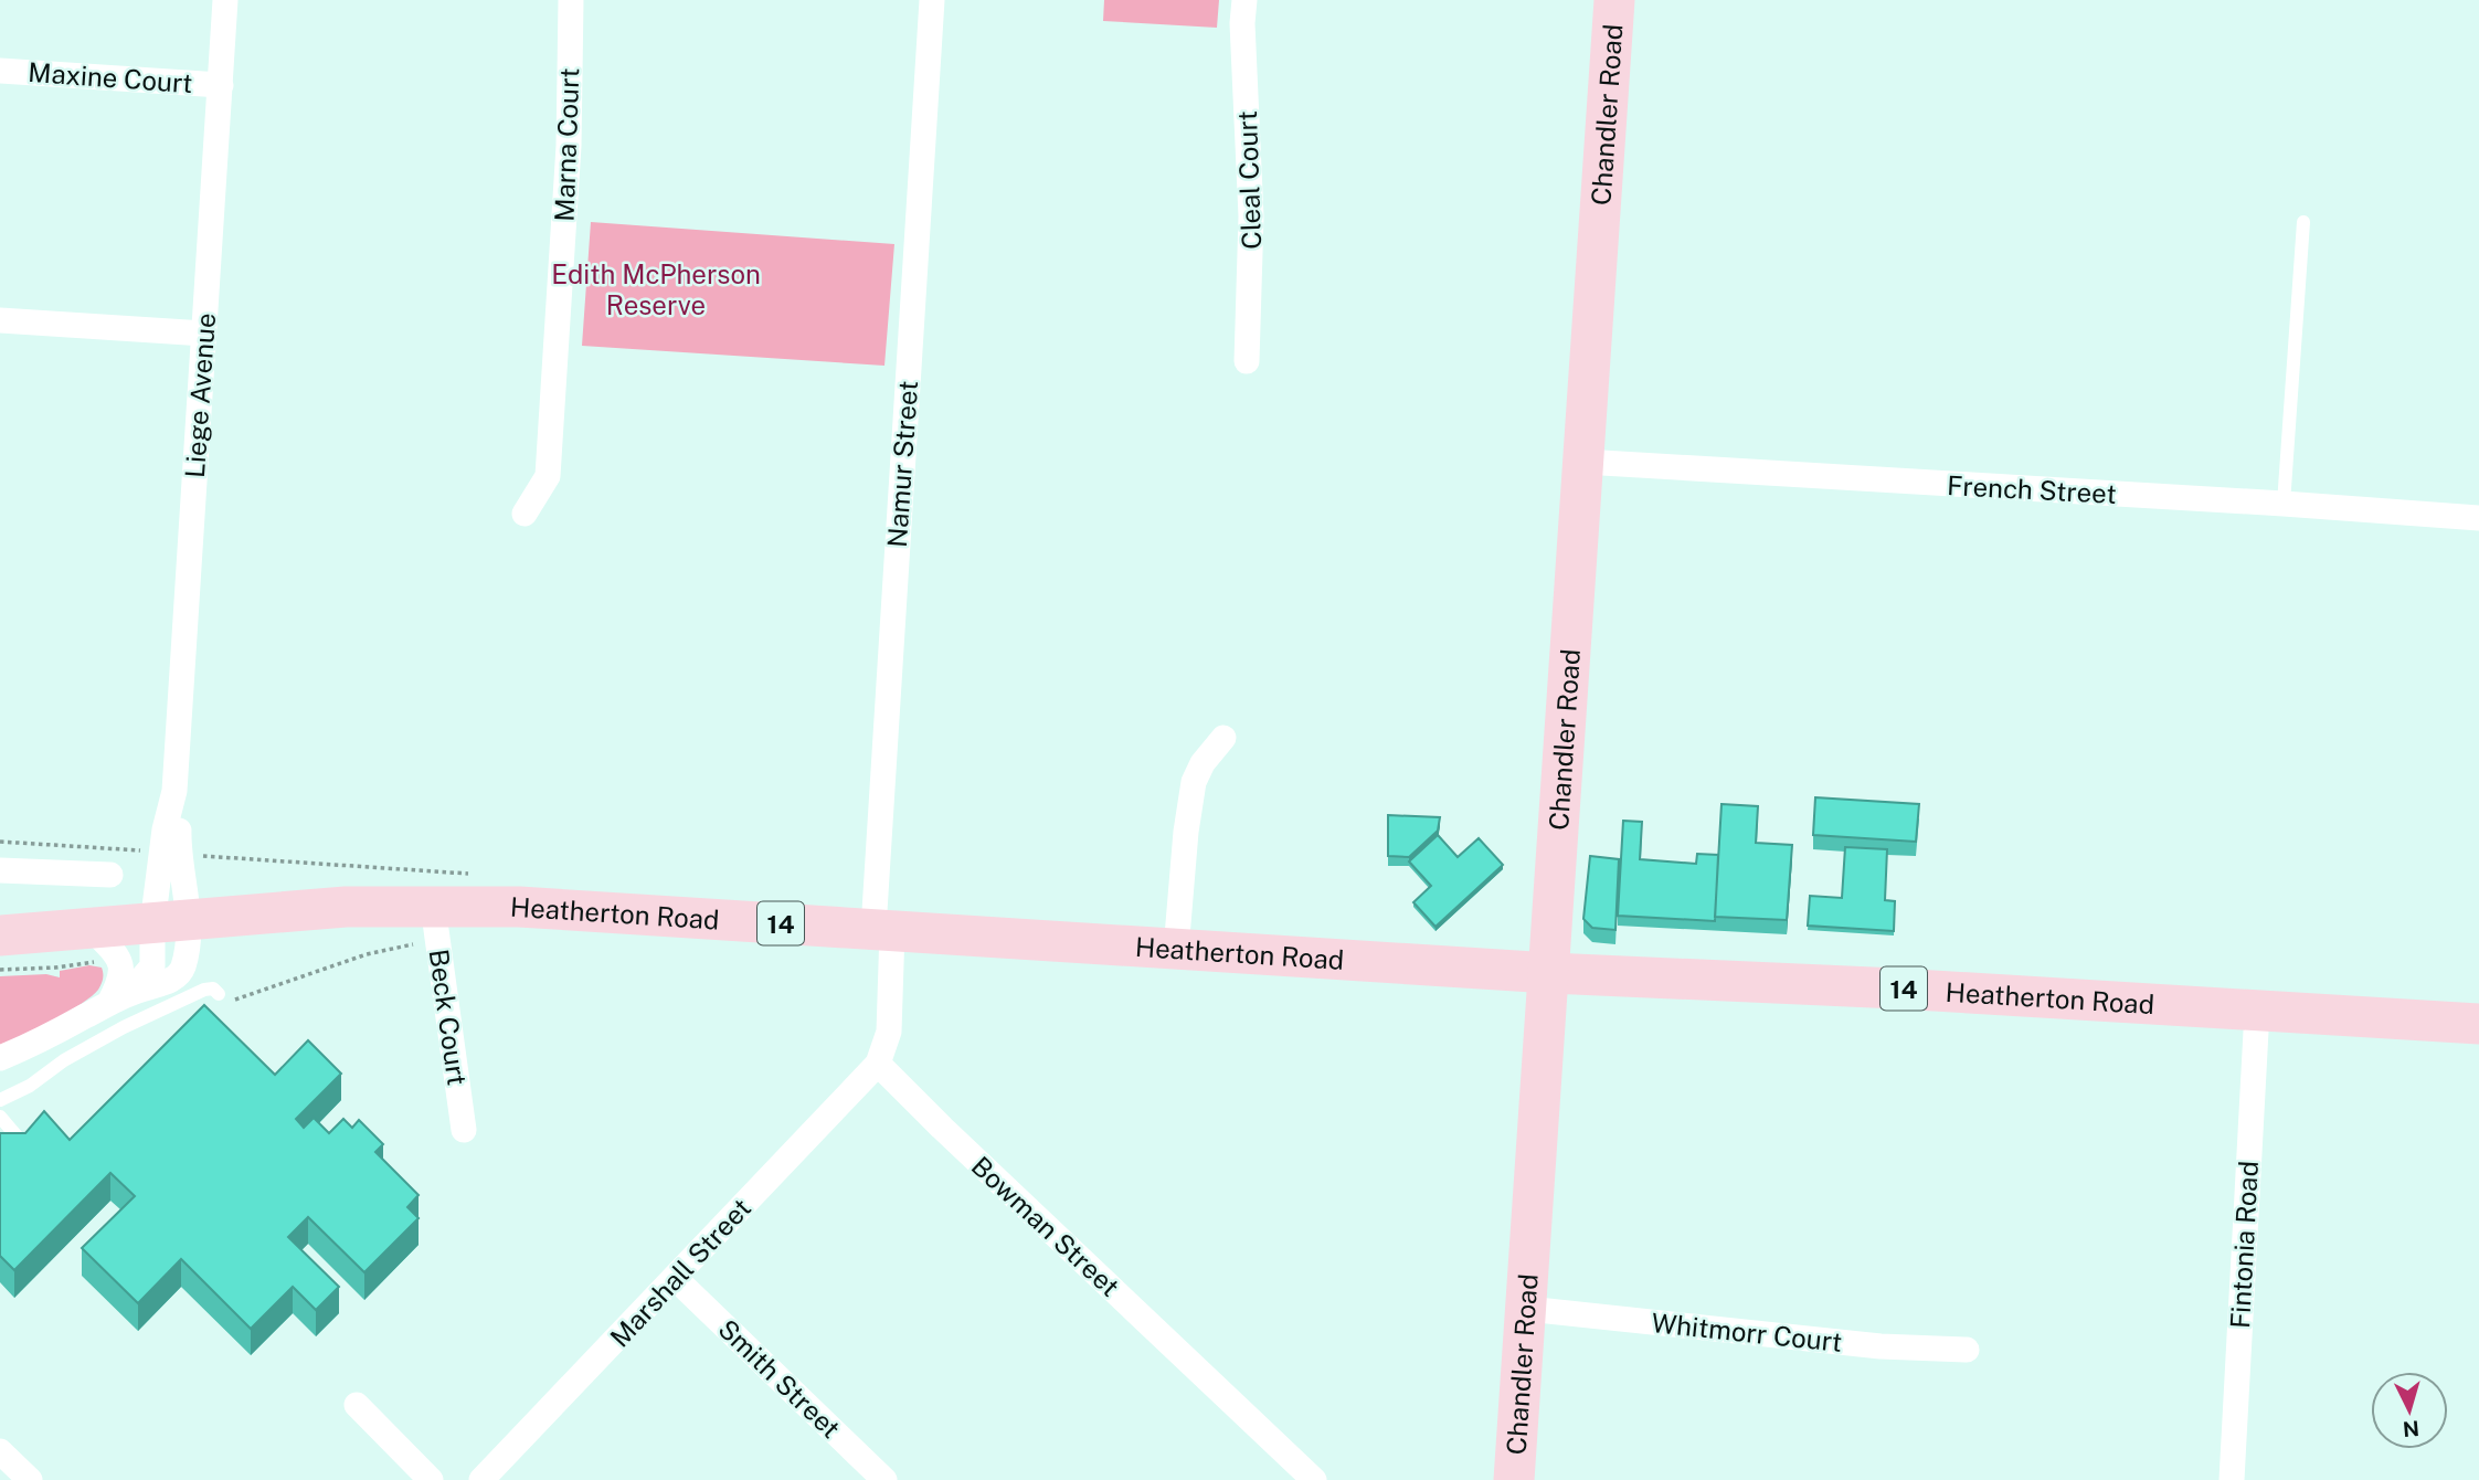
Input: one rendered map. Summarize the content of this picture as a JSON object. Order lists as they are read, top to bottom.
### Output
{
  "streets": {
    "main road": ["Chandler Road", "Heatherton Road", "14"],
    "street": [
      "Maxine Court",
      "Marna Court",
      "Cleal Court",
      "Liege Avenue",
      "Namur Street",
      "French Street",
      "Beck Court",
      "Bowman Street",
      "Fintonia Road",
      "Marshall Street",
      "Whitmorr Court",
      "Smith Street"
    ]
  },
  "crossings": [
    ["Maxine Court", "Liege Avenue"],
    ["Chandler Road", "French Street"],
    ["Chandler Road", "Heatherton Road"],
    ["Chandler Road", "Whitmorr Court"],
    ["Liege Avenue", "Heatherton Road"],
    ["Namur Street", "Heatherton Road"],
    ["Heatherton Road", "Beck Court"],
    ["Heatherton Road", "Fintonia Road"],
    ["Bowman Street", "Marshall Street"],
    ["Marshall Street", "Smith Street"]
  ],
  "parks": ["Edith McPherson Reserve"],
  "north": "bottom"
}
